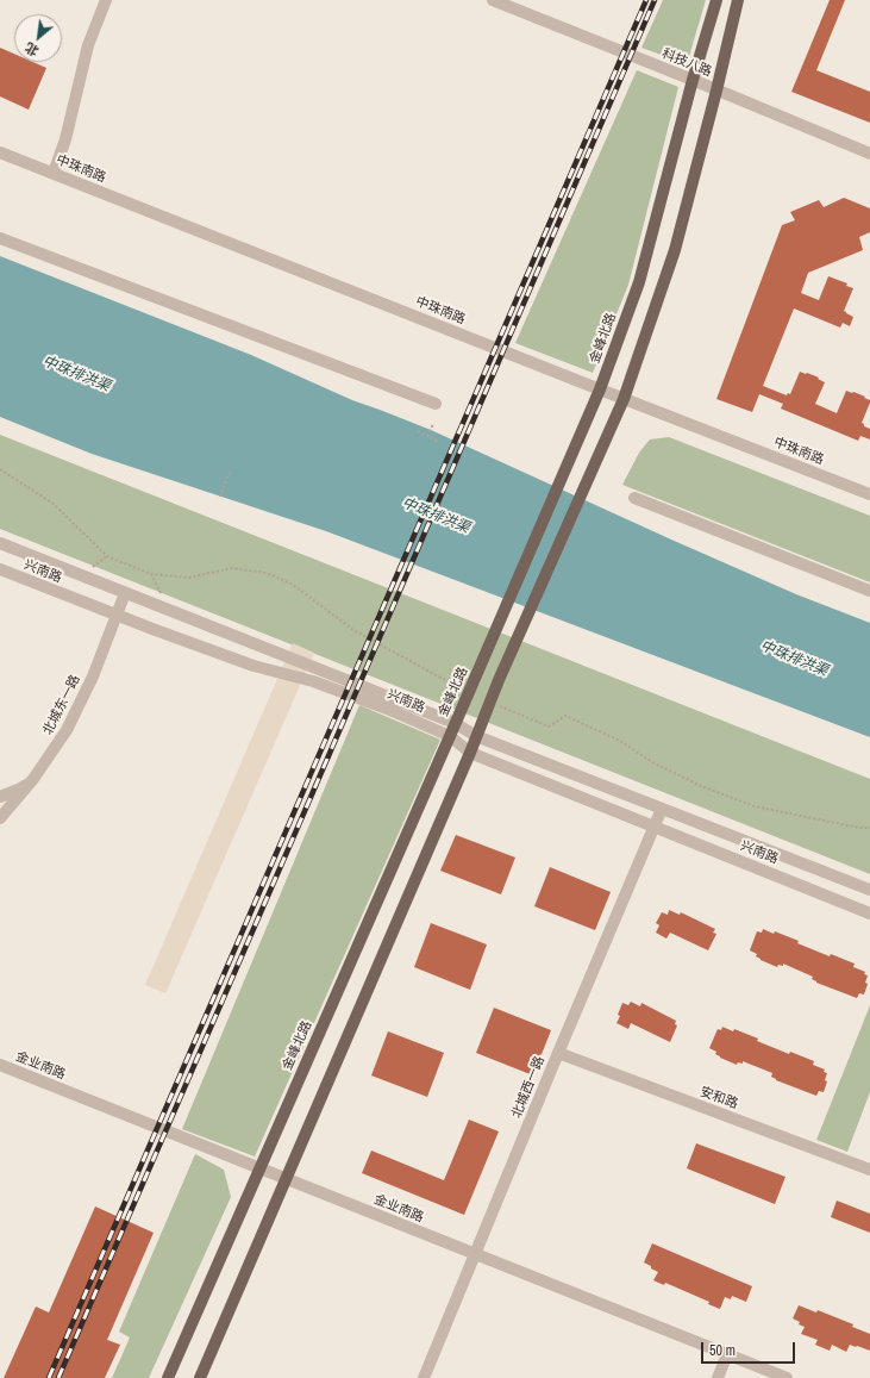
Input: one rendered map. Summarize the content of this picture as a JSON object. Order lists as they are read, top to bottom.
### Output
{
  "streets": {
    "main road": ["金峰北路"],
    "street": [
      "科技八路",
      "中珠南路",
      "兴南路",
      "北城东一路",
      "金业南路",
      "北城西一路",
      "安和路"
    ]
  },
  "crossings": [
    ["科技八路", "金峰北路"],
    ["中珠南路", "金峰北路"],
    ["金峰北路", "兴南路"],
    ["金峰北路", "金业南路"],
    ["兴南路", "北城东一路"],
    ["兴南路", "北城西一路"],
    ["金业南路", "北城西一路"],
    ["北城西一路", "安和路"]
  ],
  "water": ["中珠排洪渠"],
  "scale_bar": "50 m",
  "north": "bottom left"
}
